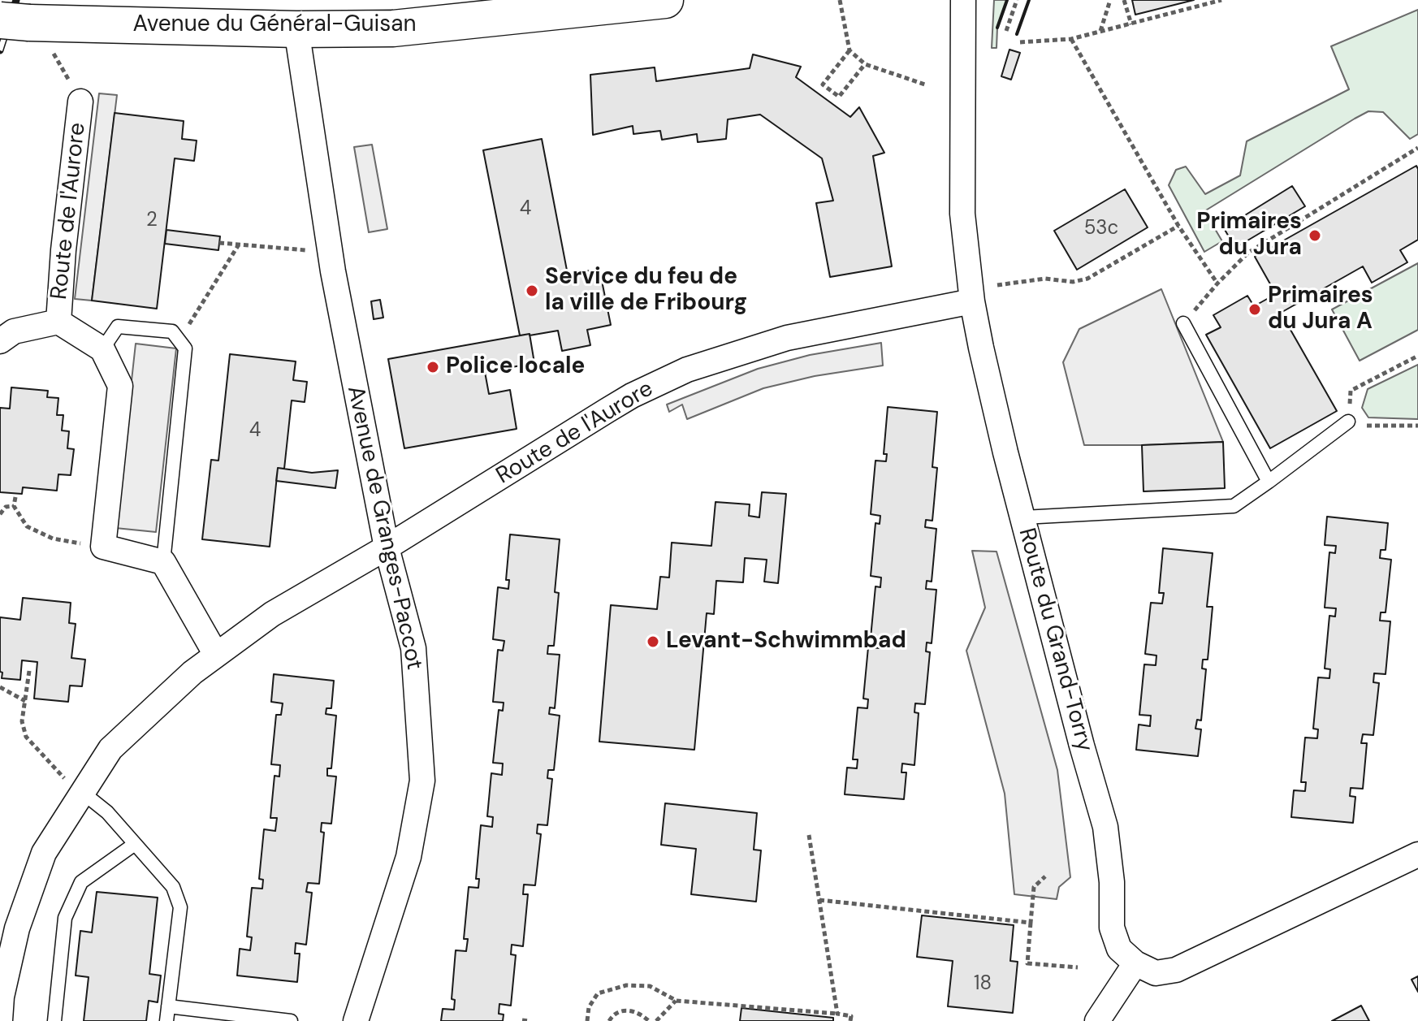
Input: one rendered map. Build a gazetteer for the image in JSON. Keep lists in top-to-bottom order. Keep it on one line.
{"streets":{"main road":["Avenue du Général-Guisan"],"street":["Route de l'Aurore","Avenue de Granges-Paccot","Route du Grand-Torry"]},"crossings":[["Avenue du Général-Guisan","Avenue de Granges-Paccot"],["Route de l'Aurore","Avenue de Granges-Paccot"],["Route de l'Aurore","Route du Grand-Torry"]],"places":["Primaires du Jura","Service du feu de la ville de Fribourg","Primaires du Jura A","Police locale","Levant-Schwimmbad"],"house_numbers":["4","2","53c","4","18"]}
